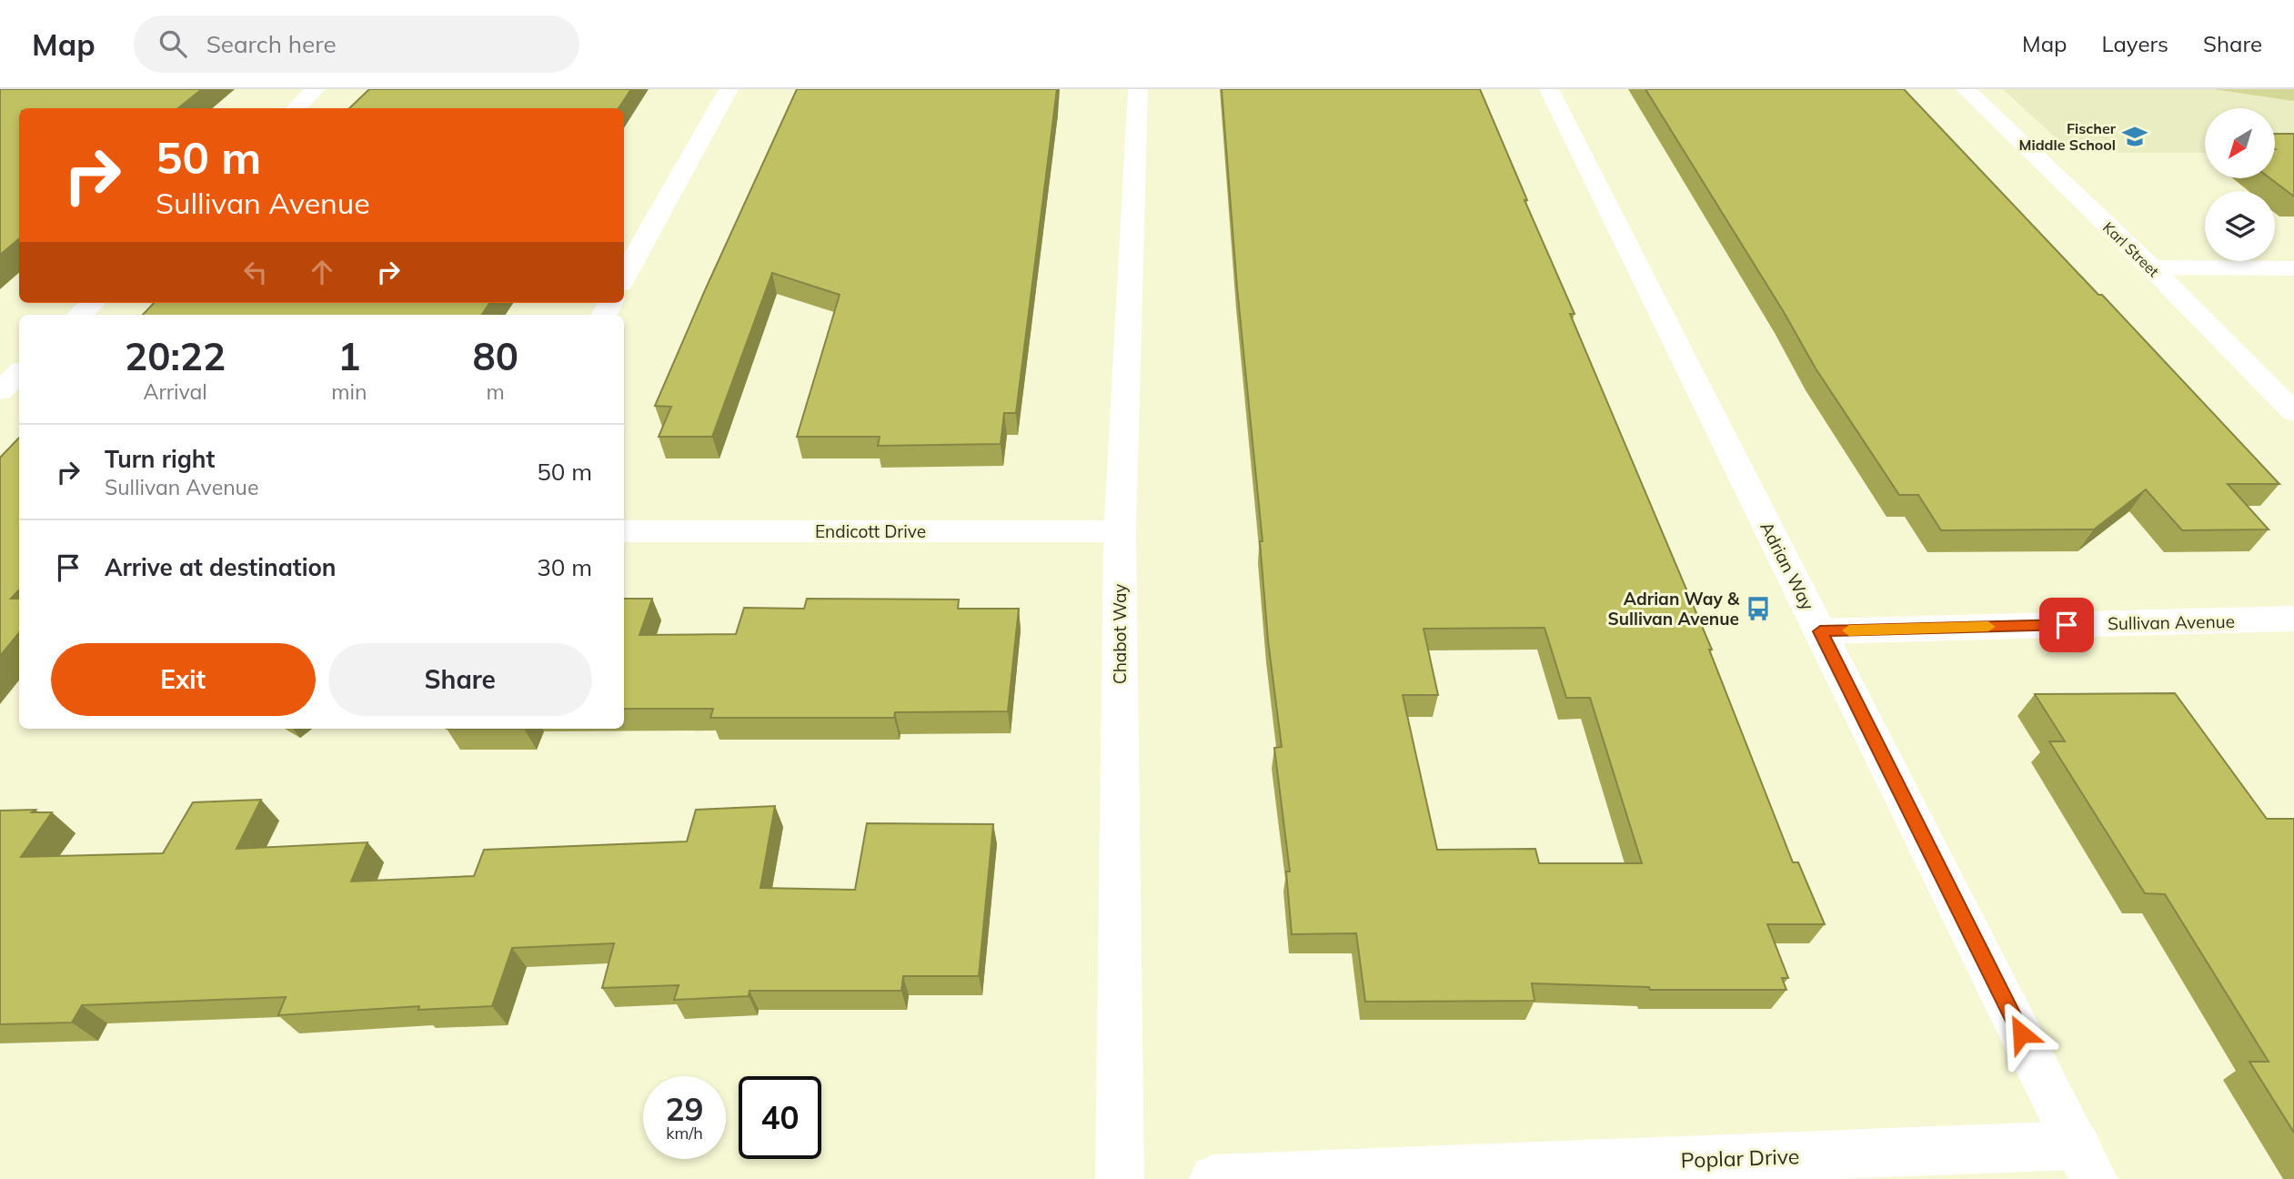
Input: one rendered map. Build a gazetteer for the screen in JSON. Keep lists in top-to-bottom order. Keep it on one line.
{"streets":{"street":["Karl Street","Endicott Drive","Adrian Way","Sullivan Avenue","Chabot Way","Poplar Drive"]},"crossings":[["Endicott Drive","Chabot Way"],["Adrian Way","Sullivan Avenue"],["Adrian Way","Poplar Drive"]],"places":{"school or university":["Fischer Middle School"],"bus stop":["Adrian Way & Sullivan Avenue"]},"north":"bottom left","page":{"header":"Map","search":"Search here","nav":["Map","Layers","Share"],"turn":["50 m","Sullivan Avenue"],"eta":["20:22","Arrival","1","min","80","m"],"list":[{"name":"Turn right","note":"Sullivan Avenue","value":"50 m"},{"name":"Arrive at destination","value":"30 m"}],"buttons":["Exit","Share"],"speed":"29 km/h","limit":"40"}}
